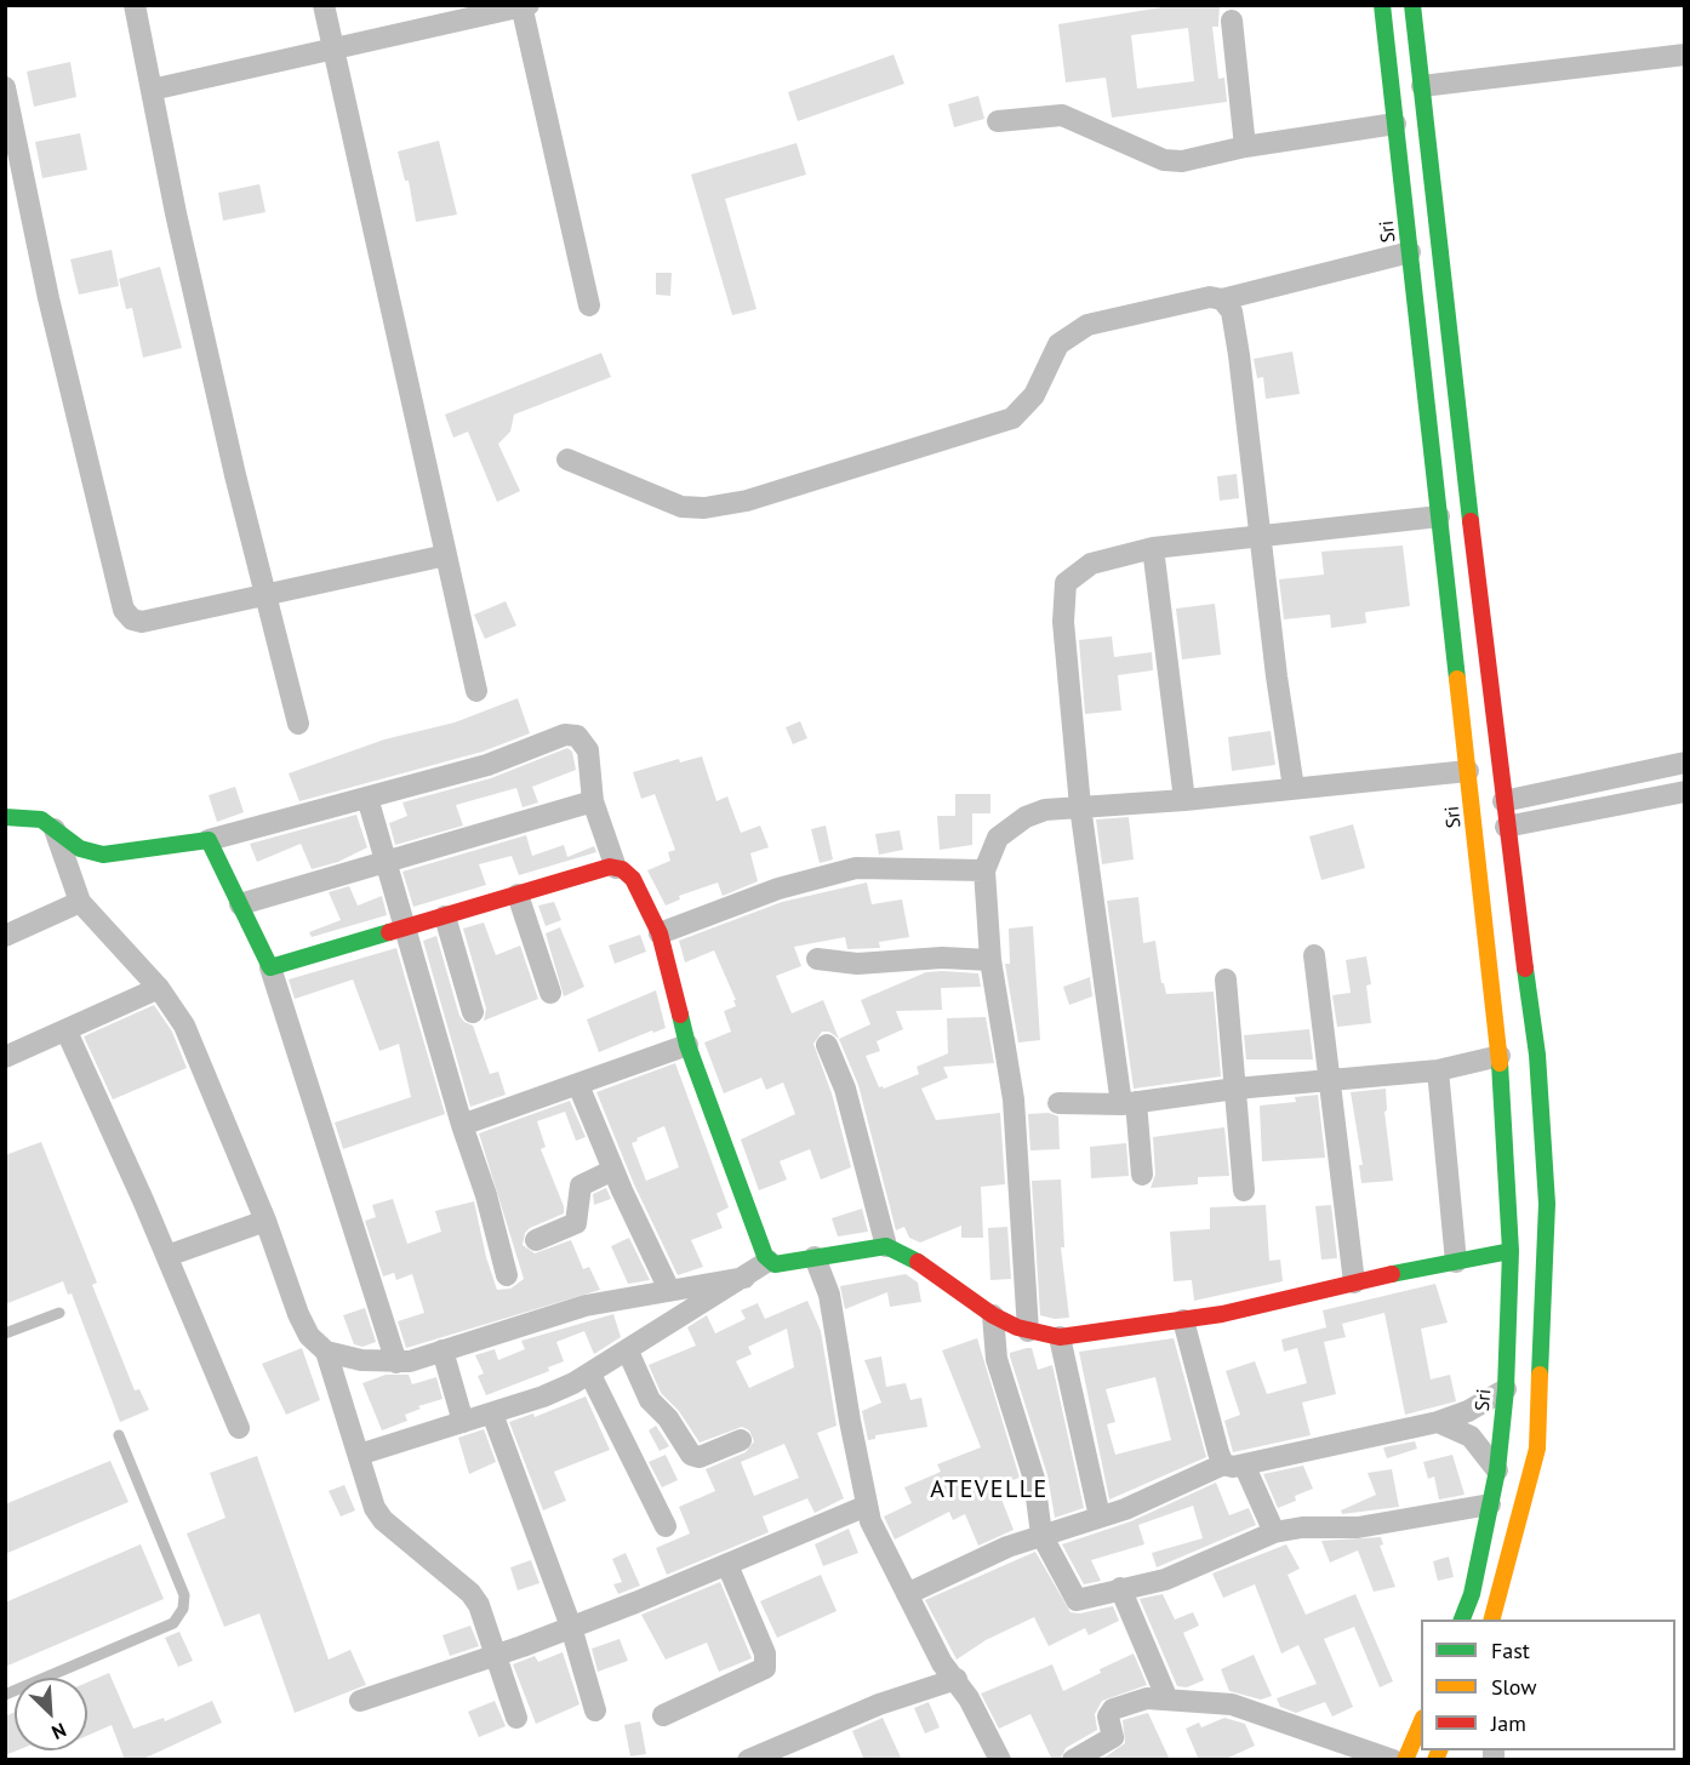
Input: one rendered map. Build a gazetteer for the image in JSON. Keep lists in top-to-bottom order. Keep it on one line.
{"streets":{"main road":["Sri"]},"districts":["ATEVELLE"],"legend":["Fast","Slow","Jam"],"north":"bottom right"}
